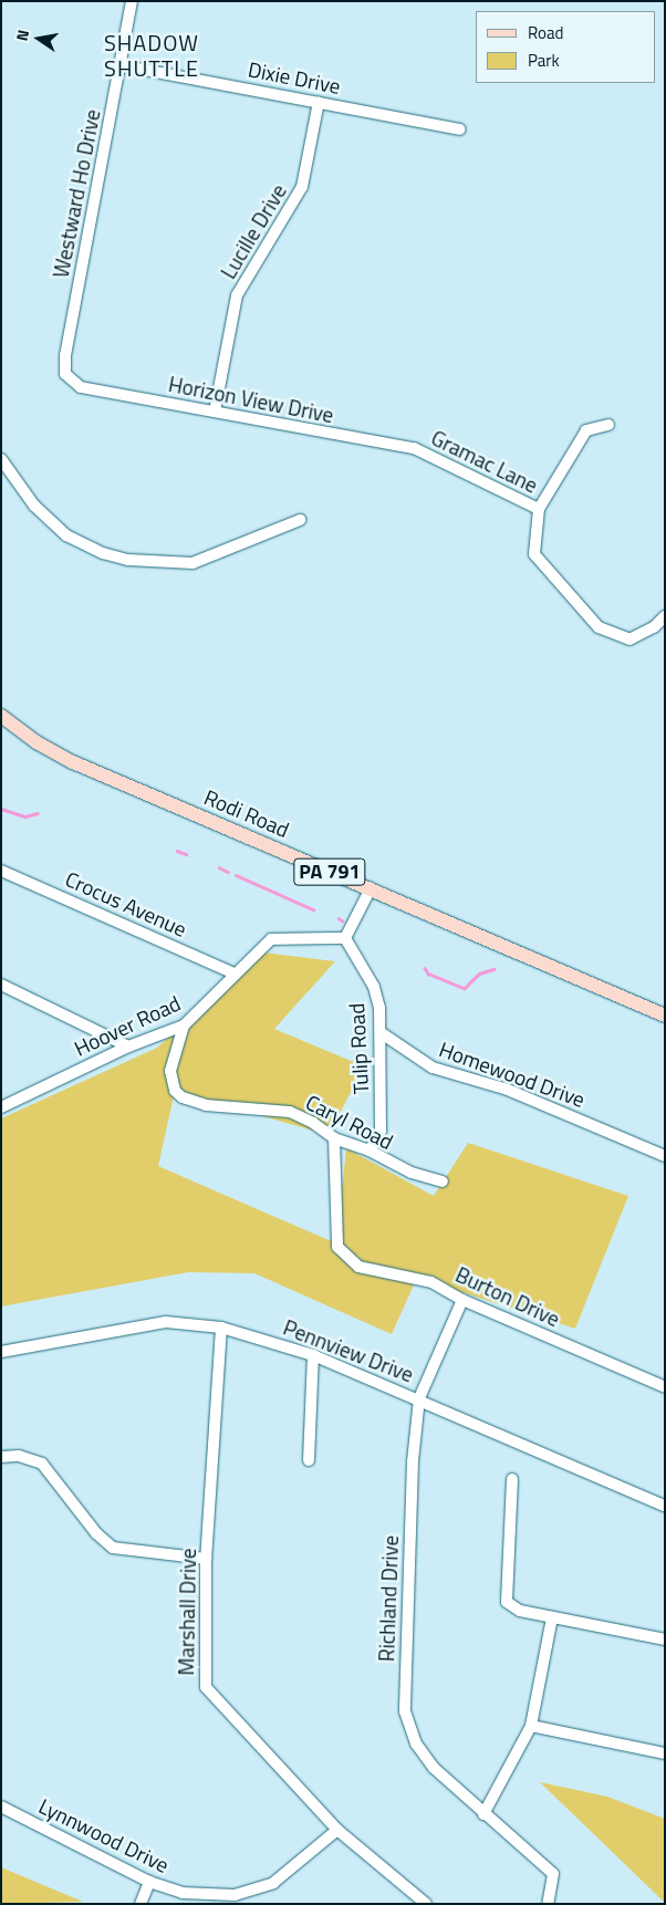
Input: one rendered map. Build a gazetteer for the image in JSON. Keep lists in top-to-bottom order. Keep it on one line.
{"streets":{"main road":["Rodi Road","PA 791"],"street":["Dixie Drive","Westward Ho Drive","Lucille Drive","Horizon View Drive","Gramac Lane","Crocus Avenue","Hoover Road","Tulip Road","Homewood Drive","Caryl Road","Burton Drive","Pennview Drive","Richland Drive","Marshall Drive","Lynnwood Drive"]},"crossings":[["Dixie Drive","Westward Ho Drive"],["Dixie Drive","Lucille Drive"],["Westward Ho Drive","Horizon View Drive"],["Lucille Drive","Horizon View Drive"],["Horizon View Drive","Gramac Lane"],["Crocus Avenue","Hoover Road"],["Hoover Road","Tulip Road"],["Hoover Road","Caryl Road"],["Tulip Road","Homewood Drive"],["Tulip Road","Caryl Road"],["Caryl Road","Burton Drive"],["Burton Drive","Richland Drive"],["Pennview Drive","Richland Drive"],["Pennview Drive","Marshall Drive"],["Marshall Drive","Lynnwood Drive"]],"districts":["SHADOW SHUTTLE"],"legend":["Road","Park"],"north":"left"}
